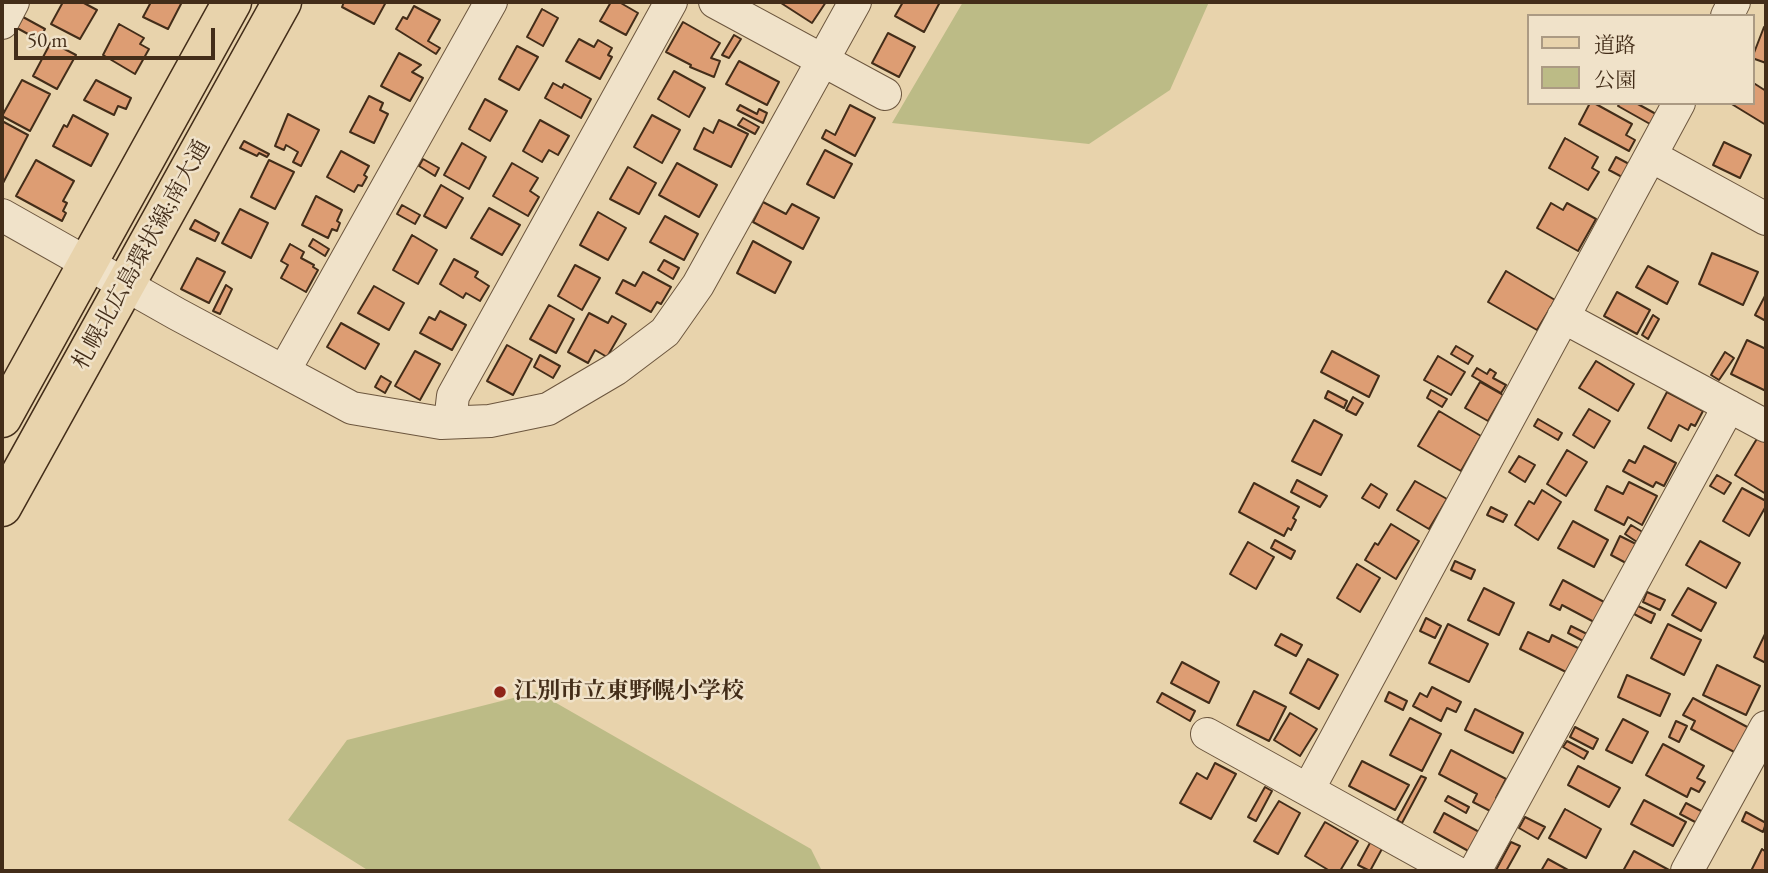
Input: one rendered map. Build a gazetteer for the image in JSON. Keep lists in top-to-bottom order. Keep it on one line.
{"streets":{"main road":["札幌北広島環状線;南大通"]},"places":["江別市立東野幌小学校"],"legend":["道路","公園"],"scale_bar":"50 m"}
